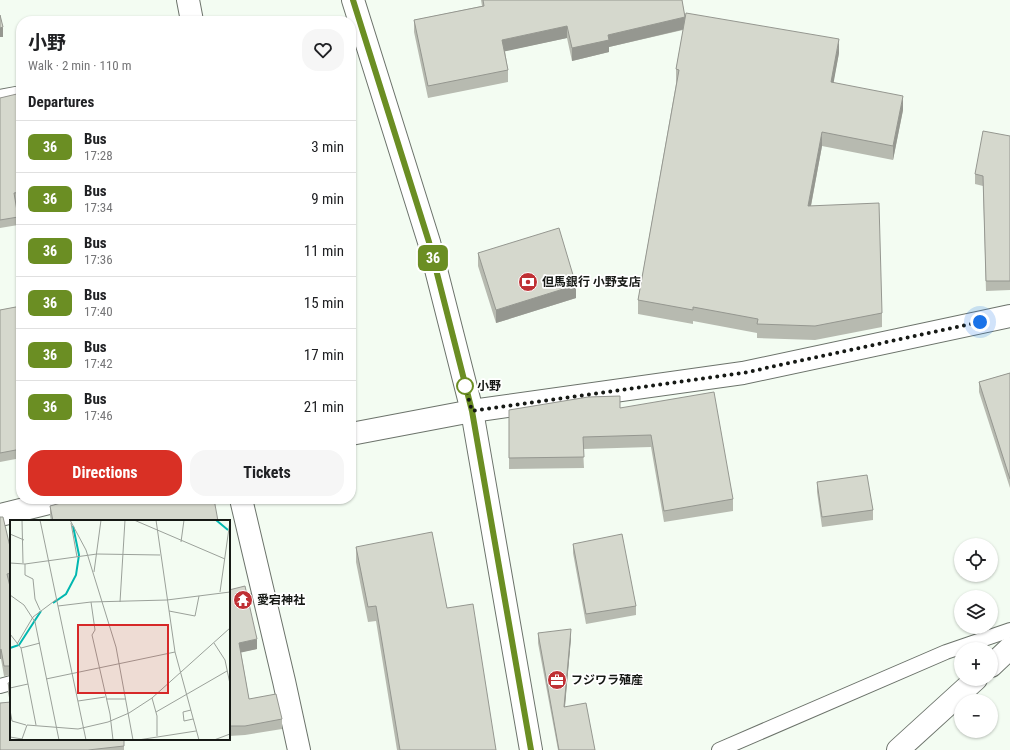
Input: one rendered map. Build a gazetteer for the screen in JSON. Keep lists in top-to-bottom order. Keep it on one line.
{"places":{"bank":["但馬銀行 小野支店"],"other":["小野"],"temple":["愛宕神社"],"office":["フジワラ殖産"]},"lines":["bus line 36"],"page":{"on_map":"36","heading":[["小野","Walk · 2 min · 110 m"],"Departures"],"list":[{"mark":"36","name":"Bus","note":"17:28","value":"3 min"},{"mark":"36","name":"Bus","note":"17:34","value":"9 min"},{"mark":"36","name":"Bus","note":"17:36","value":"11 min"},{"mark":"36","name":"Bus","note":"17:40","value":"15 min"},{"mark":"36","name":"Bus","note":"17:42","value":"17 min"},{"mark":"36","name":"Bus","note":"17:46","value":"21 min"}],"buttons":["Directions","Tickets"],"map_buttons":["+","−"]}}
